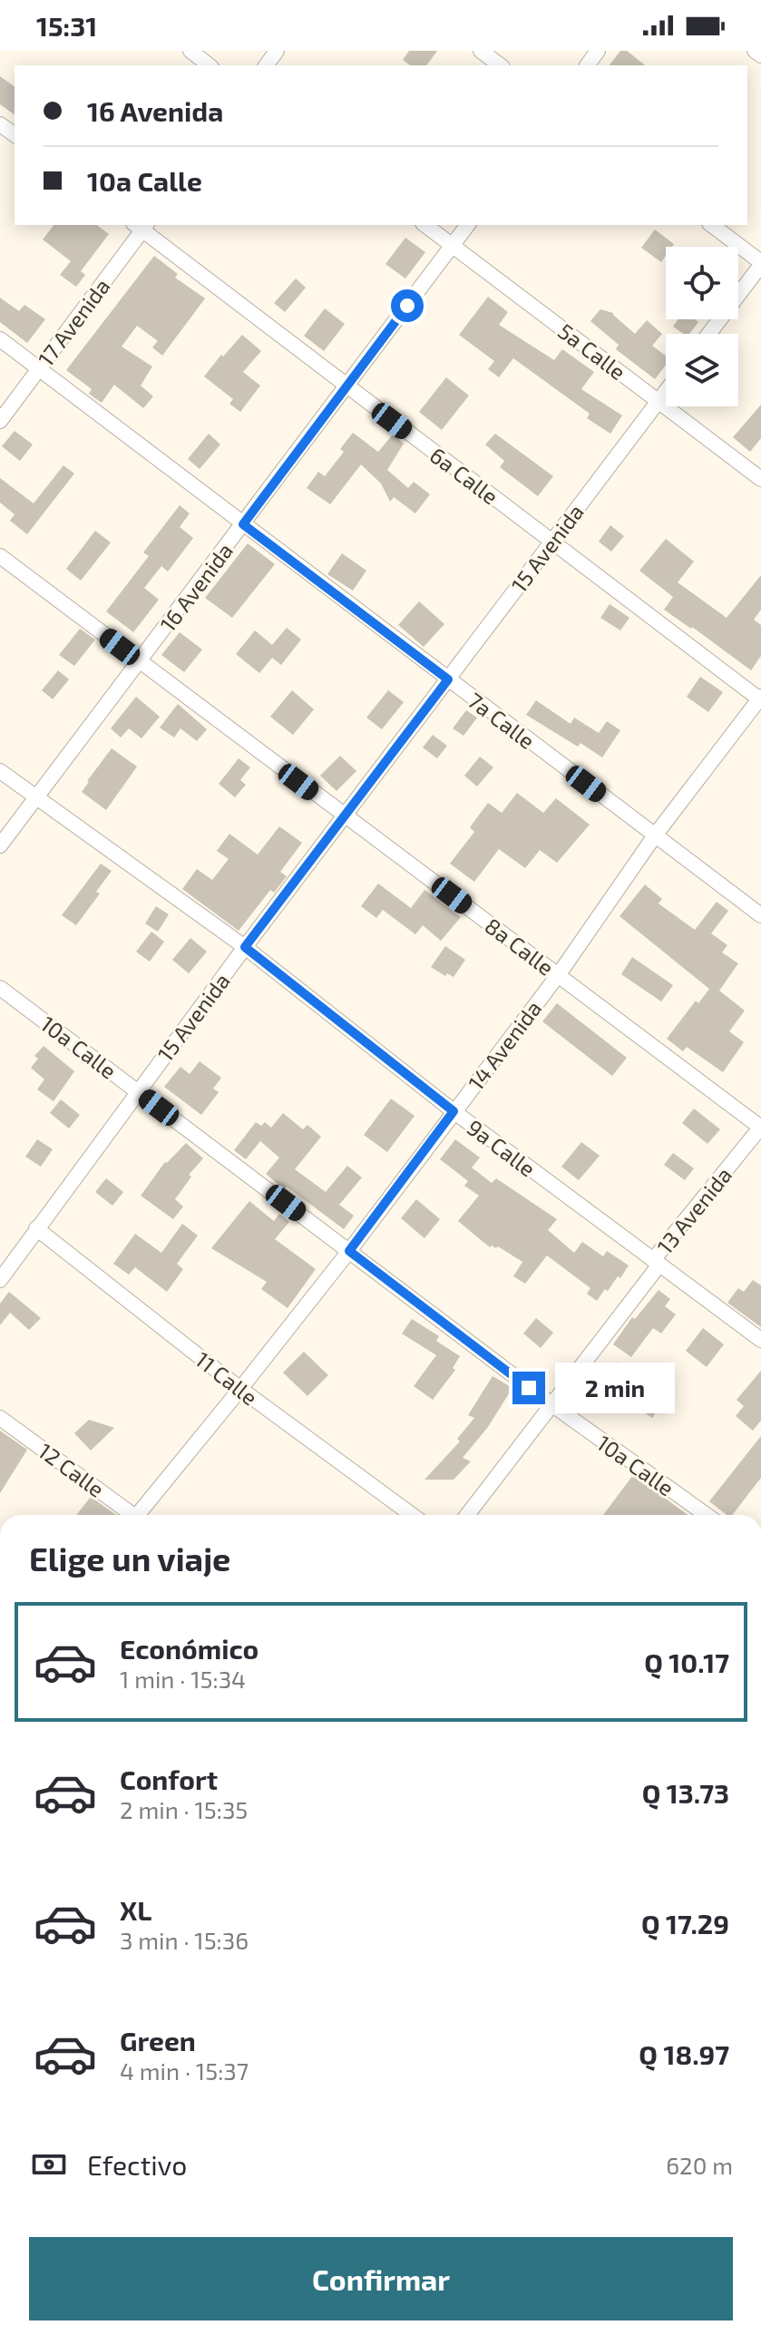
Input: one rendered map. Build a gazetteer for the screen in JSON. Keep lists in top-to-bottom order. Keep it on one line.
{"streets":{"street":["17 Avenida","5a Calle","6a Calle","15 Avenida","16 Avenida","7a Calle","8a Calle","14 Avenida","10a Calle","9a Calle","13 Avenida","11 Calle","12 Calle"]},"crossings":[["17 Avenida","6a Calle"],["17 Avenida","7a Calle"],["5a Calle","15 Avenida"],["5a Calle","16 Avenida"],["6a Calle","15 Avenida"],["6a Calle","16 Avenida"],["6a Calle","14 Avenida"],["15 Avenida","7a Calle"],["15 Avenida","8a Calle"],["15 Avenida","10a Calle"],["15 Avenida","9a Calle"],["15 Avenida","11 Calle"],["16 Avenida","7a Calle"],["16 Avenida","8a Calle"],["16 Avenida","9a Calle"],["7a Calle","14 Avenida"],["8a Calle","14 Avenida"],["8a Calle","13 Avenida"],["14 Avenida","10a Calle"],["14 Avenida","9a Calle"],["14 Avenida","11 Calle"],["10a Calle","13 Avenida"],["9a Calle","13 Avenida"]],"page":{"status":"15:31","banner":["16 Avenida","10a Calle"],"bubble":"2 min","heading":"Elige un viaje","list":[{"name":"Económico","note":"1 min · 15:34","value":"Q 10.17"},{"name":"Confort","note":"2 min · 15:35","value":"Q 13.73"},{"name":"XL","note":"3 min · 15:36","value":"Q 17.29"},{"name":"Green","note":"4 min · 15:37","value":"Q 18.97"}],"pay":["Efectivo","620 m"],"buttons":"Confirmar"}}
